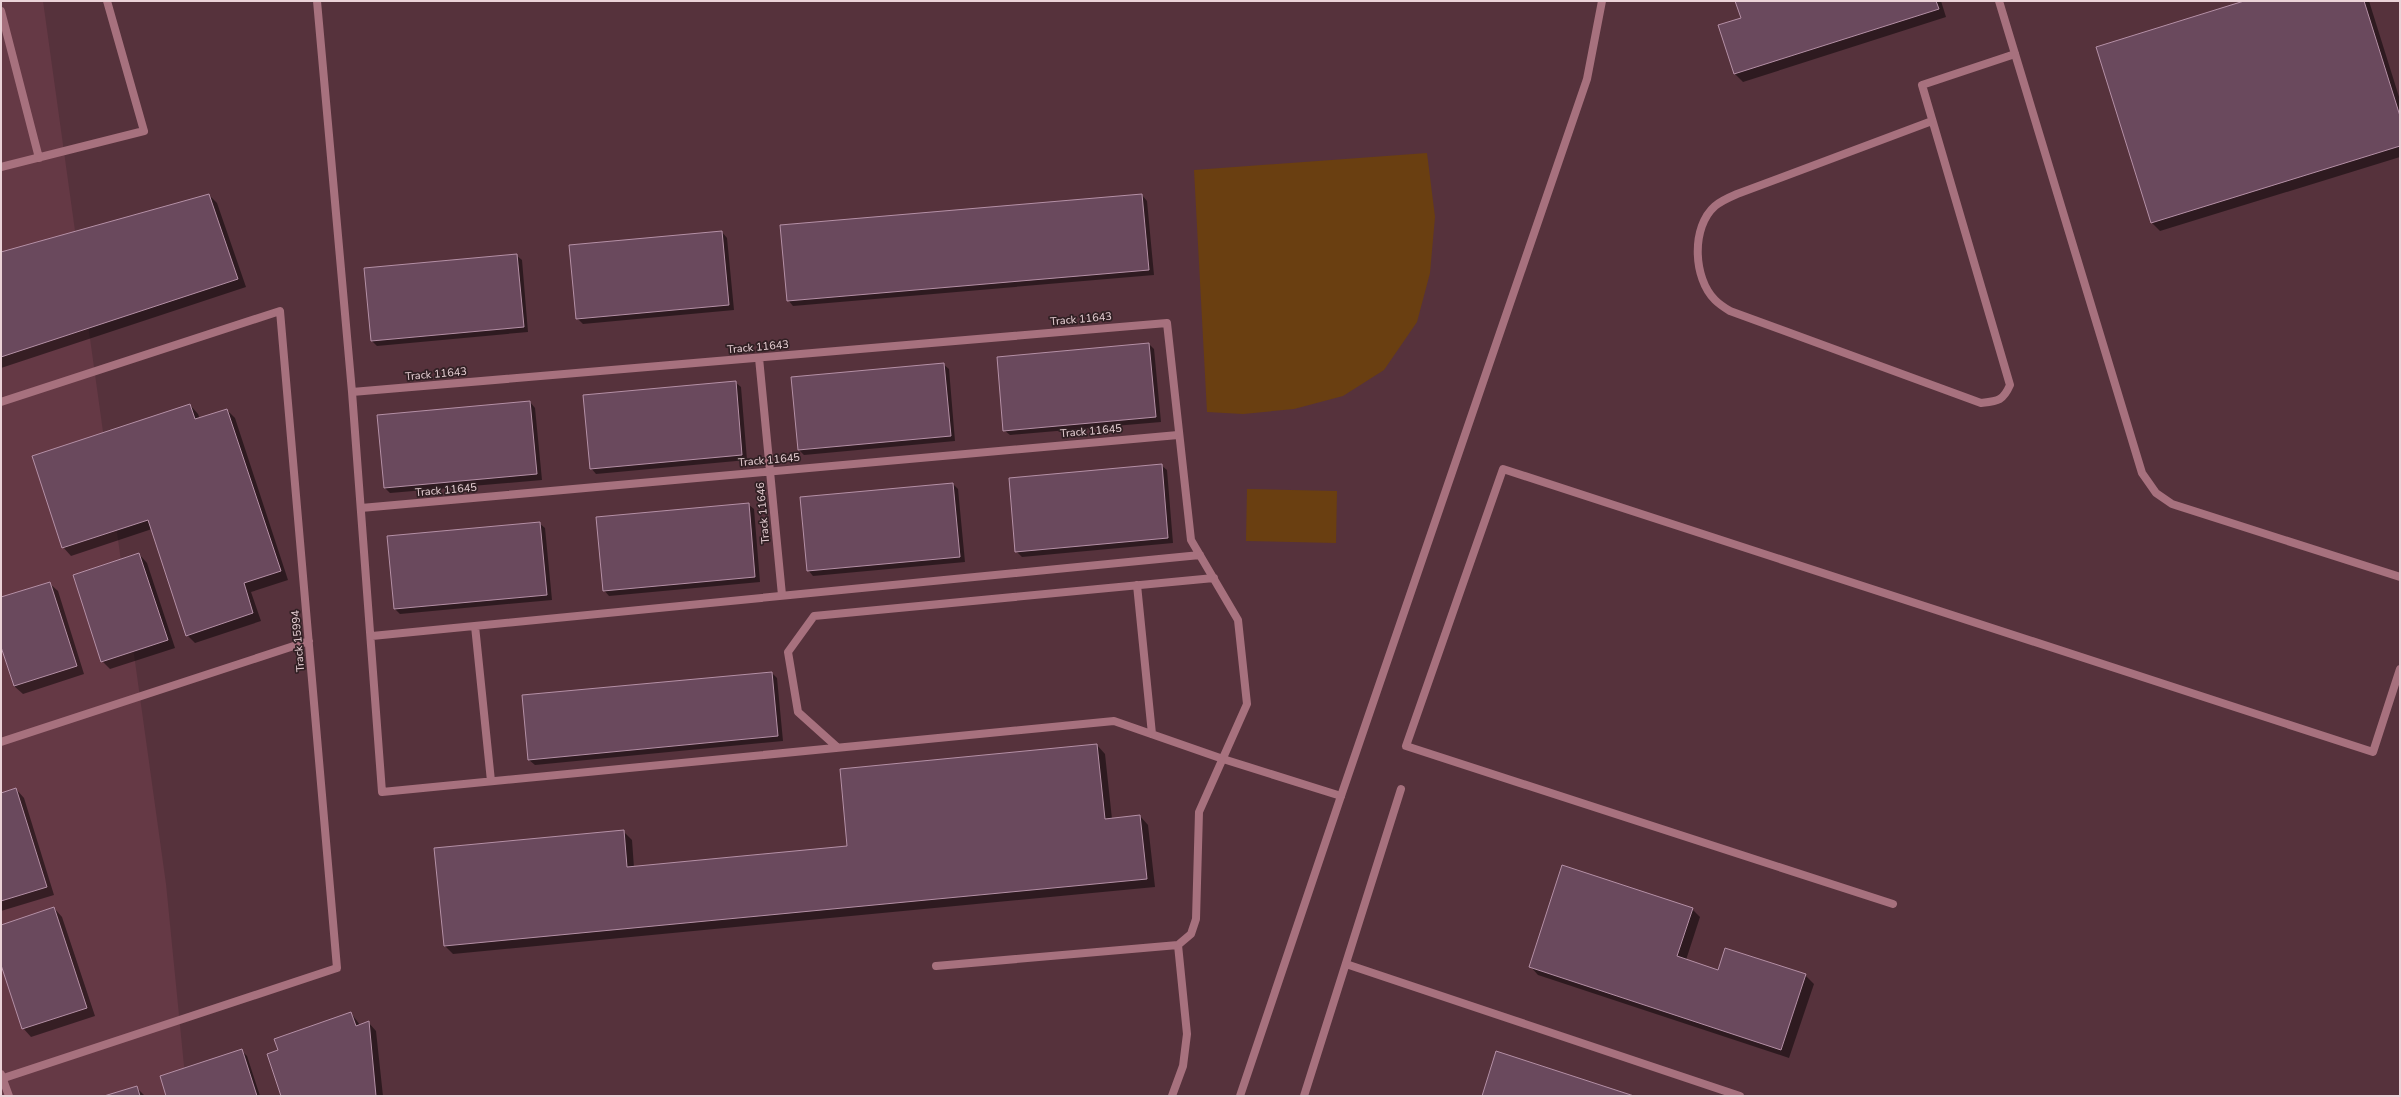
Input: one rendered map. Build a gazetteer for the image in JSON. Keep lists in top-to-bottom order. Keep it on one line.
{"streets":{"street":["Track 11643","Track 11645","Track 11646","Track 15994"]},"crossings":[["Track 11643","Track 11645"],["Track 11643","Track 11646"],["Track 11645","Track 11646"]]}
